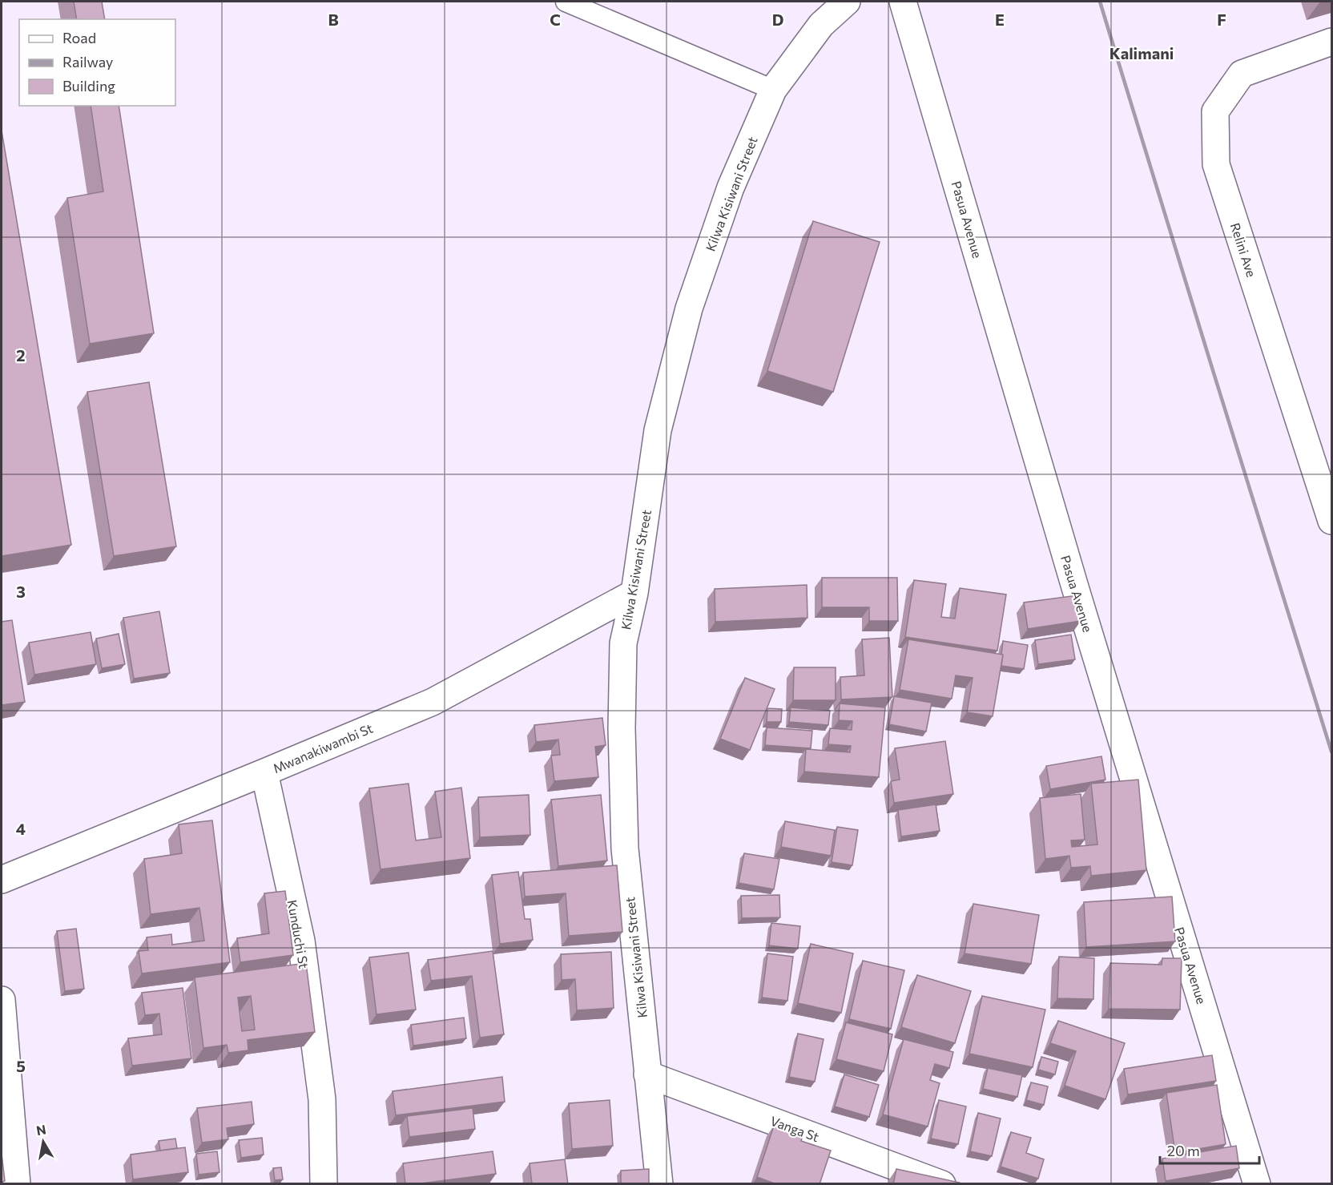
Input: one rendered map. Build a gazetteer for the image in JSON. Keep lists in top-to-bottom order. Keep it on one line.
{"streets":{"street":["Kilwa Kisiwani Street","Pasua Avenue","Relini Ave","Mwanakiwambi St","Kunduchi St","Vanga St"]},"crossings":[["Kilwa Kisiwani Street","Mwanakiwambi St"],["Kilwa Kisiwani Street","Vanga St"],["Mwanakiwambi St","Kunduchi St"]],"districts":["Kalimani"],"legend":["Road","Railway","Building"],"scale_bar":"20 m","north":"top","grid":{"columns":["B","C","D","E","F"],"rows":["2","3","4","5"]}}
